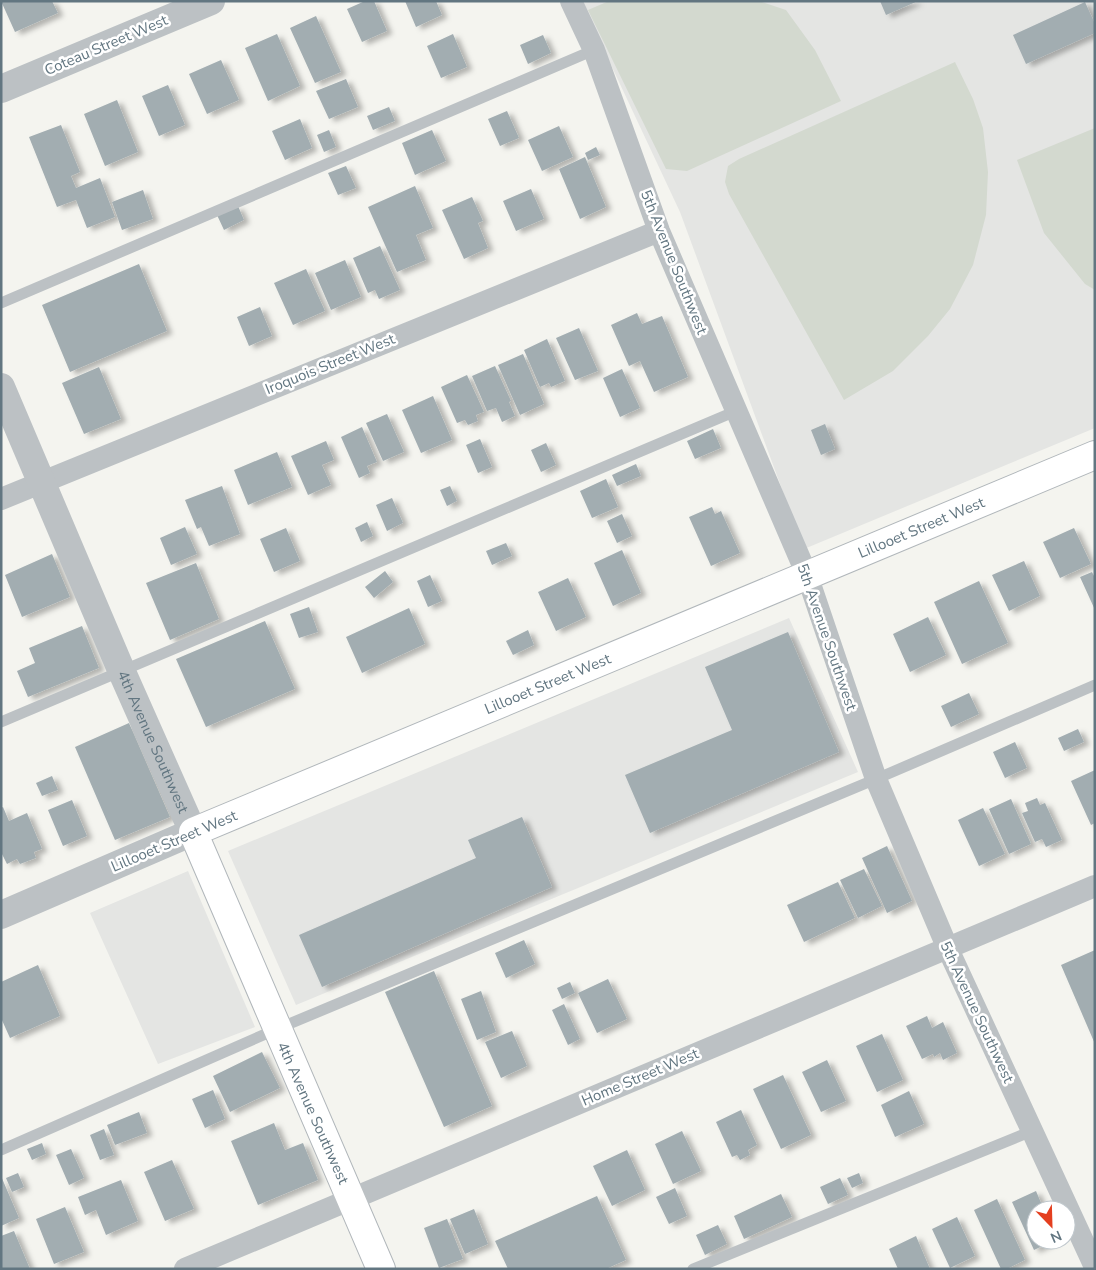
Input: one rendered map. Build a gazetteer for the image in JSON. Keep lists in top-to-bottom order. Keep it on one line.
{"streets":{"main road":["Lillooet Street West","4th Avenue Southwest"],"street":["Coteau Street West","5th Avenue Southwest","Iroquois Street West","Home Street West"]},"crossings":[["5th Avenue Southwest","Iroquois Street West"],["5th Avenue Southwest","Lillooet Street West"],["5th Avenue Southwest","Home Street West"],["Iroquois Street West","4th Avenue Southwest"],["Lillooet Street West","4th Avenue Southwest"],["4th Avenue Southwest","Home Street West"]],"north":"bottom right"}
